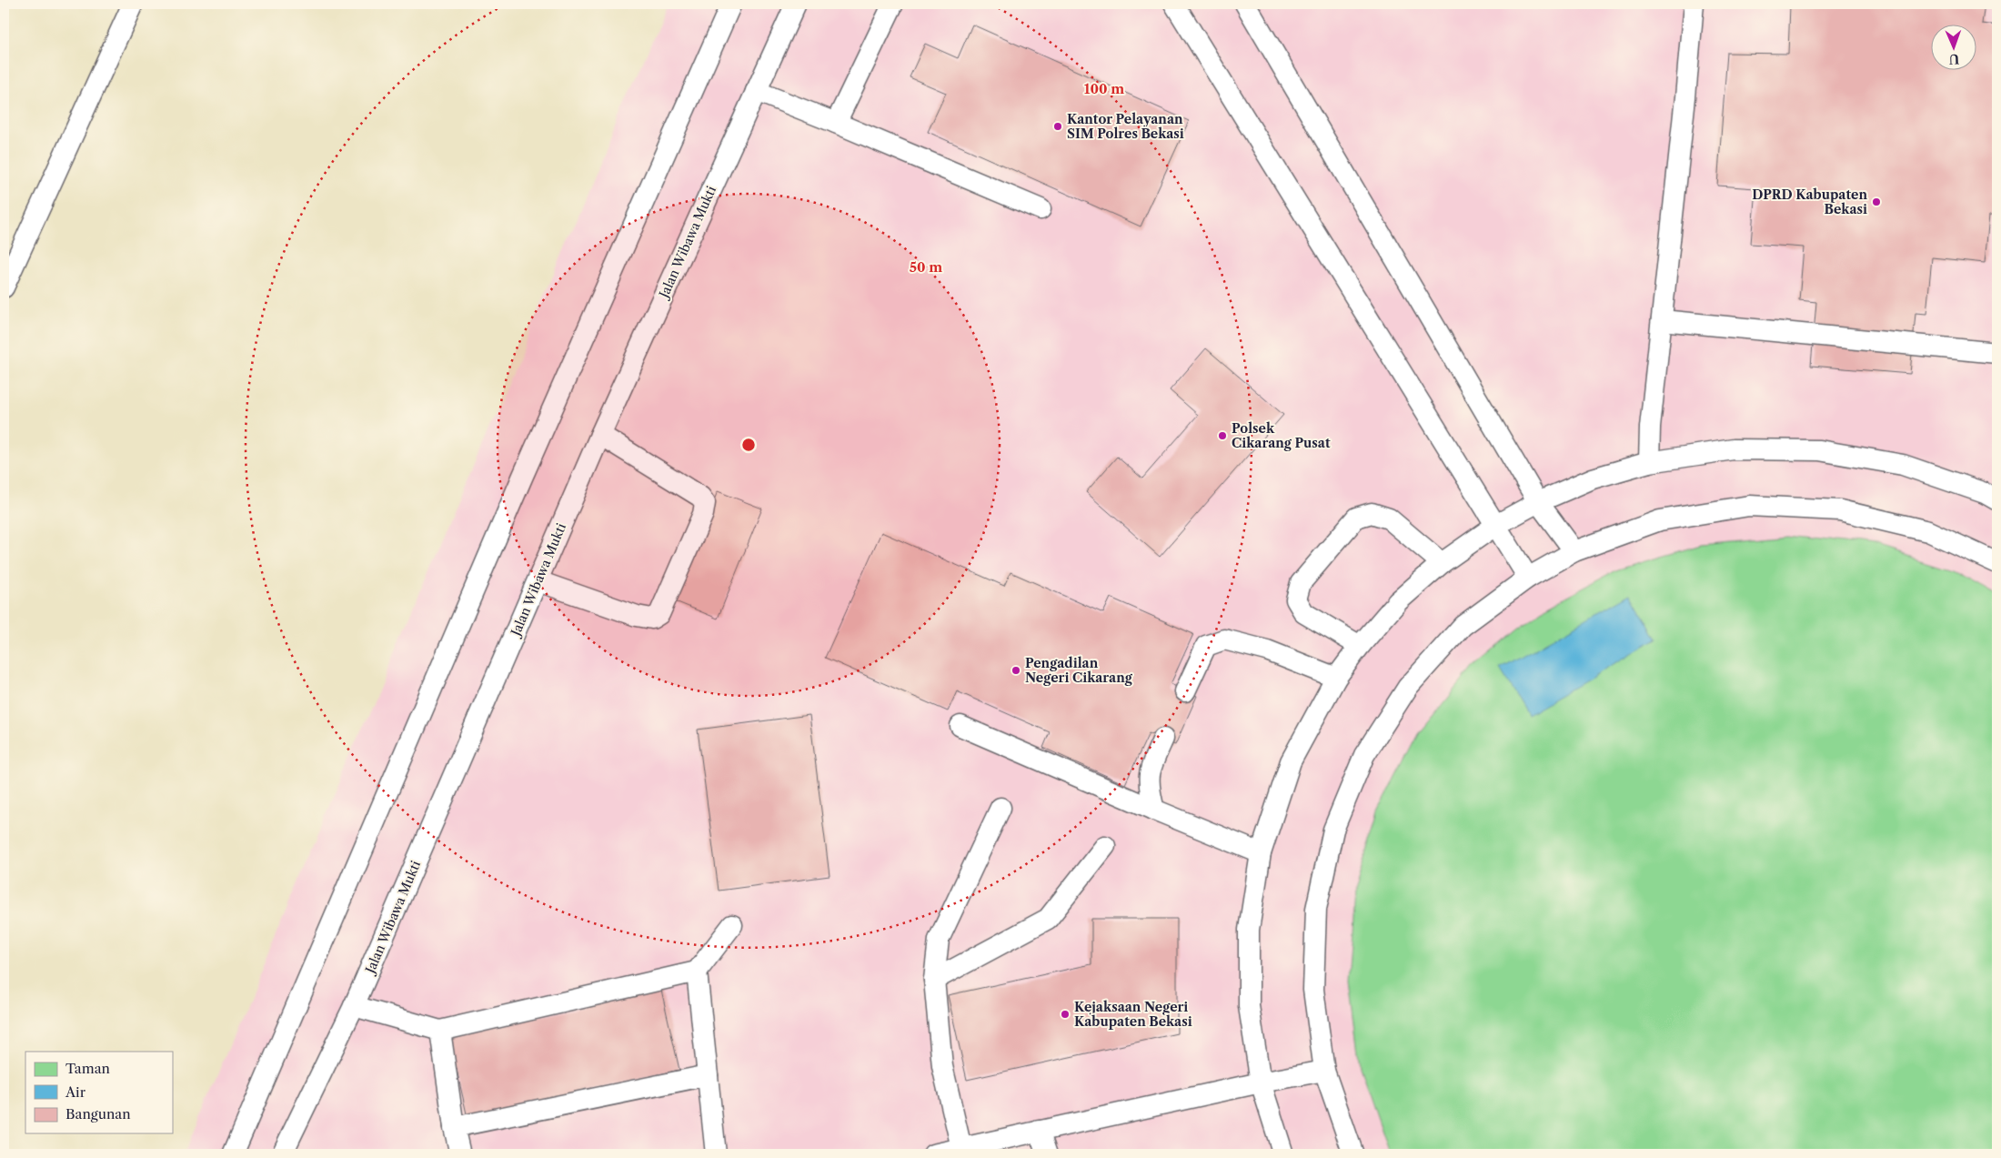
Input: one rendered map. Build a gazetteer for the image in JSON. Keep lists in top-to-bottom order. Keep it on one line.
{"streets":{"lane":["Jalan Wibawa Mukti"]},"places":["Kantor Pelayanan SIM Polres Bekasi","DPRD Kabupaten Bekasi","Polsek Cikarang Pusat","Pengadilan Negeri Cikarang","Kejaksaan Negeri Kabupaten Bekasi"],"legend":["Taman","Air","Bangunan"],"north":"bottom","rings":["100 m","50 m"]}
